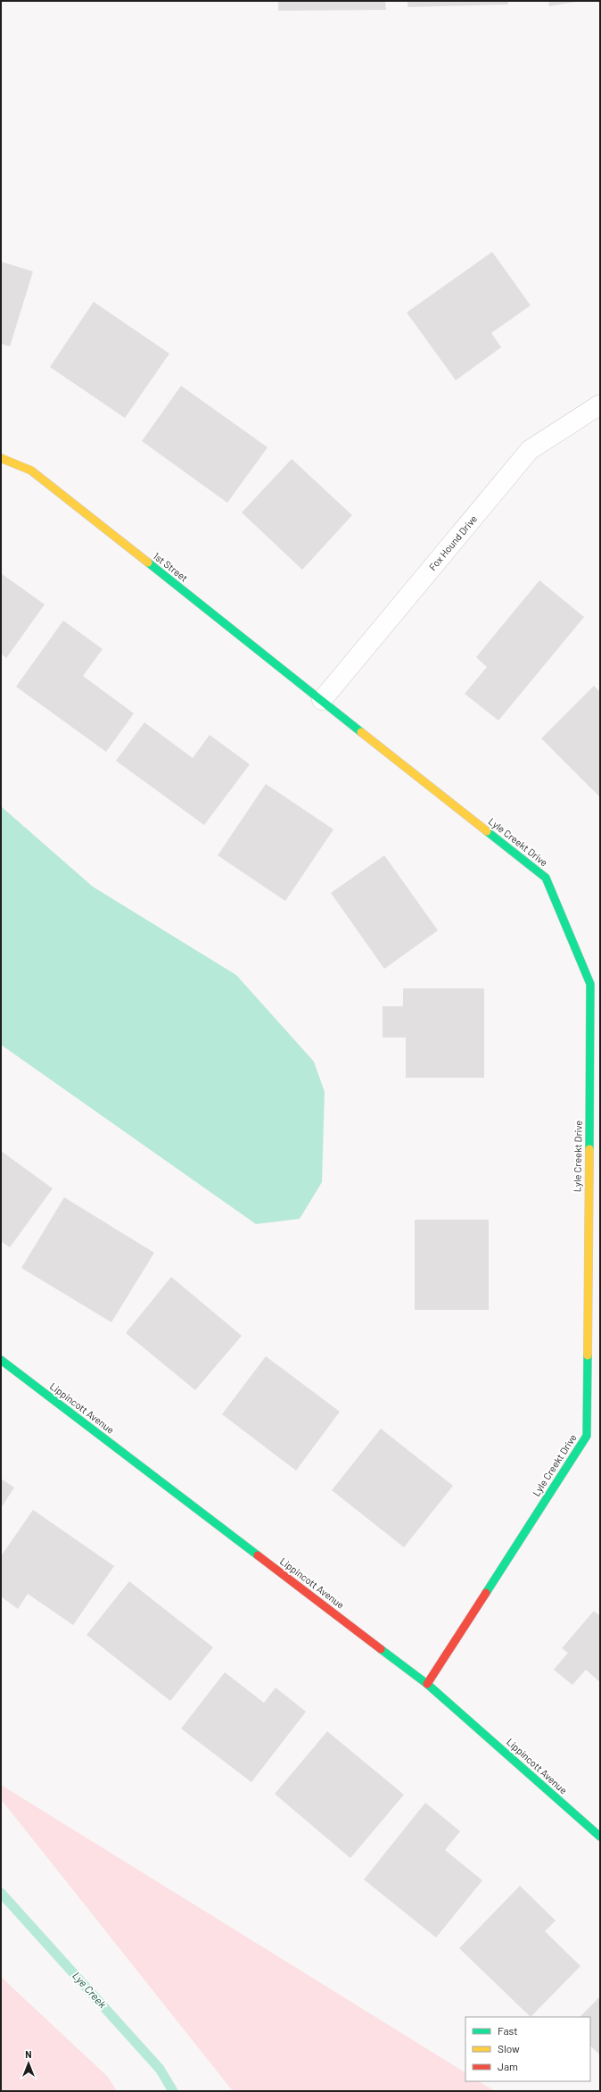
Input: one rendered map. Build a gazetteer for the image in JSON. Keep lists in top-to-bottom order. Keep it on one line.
{"streets":{"street":["Fox Hound Drive","1st Street","Lyle Creekt Drive","Lippincott Avenue"]},"crossings":[["Fox Hound Drive","1st Street"],["Fox Hound Drive","Lyle Creekt Drive"],["1st Street","Lyle Creekt Drive"],["Lyle Creekt Drive","Lippincott Avenue"]],"water":["Lye Creek"],"legend":["Fast","Slow","Jam"],"north":"top"}
